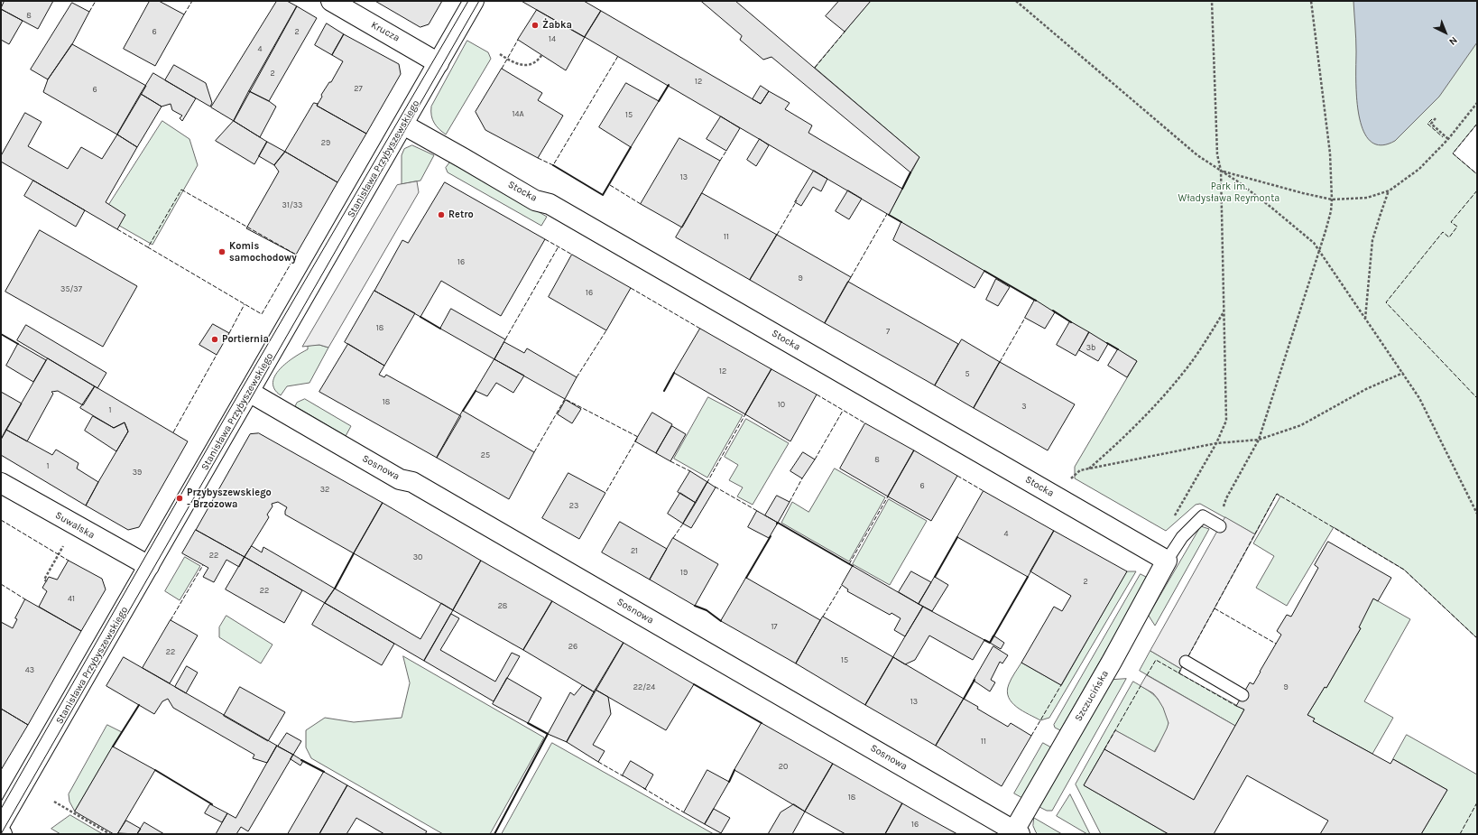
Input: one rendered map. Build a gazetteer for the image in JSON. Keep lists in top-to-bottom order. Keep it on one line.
{"streets":{"street":["Krucza","Stanisława Przybyszewskiego","Stocka","Sosnowa","Suwalska","Szczucińska"]},"crossings":[["Krucza","Stanisława Przybyszewskiego"],["Stanisława Przybyszewskiego","Stocka"],["Stanisława Przybyszewskiego","Sosnowa"],["Stanisława Przybyszewskiego","Suwalska"],["Stocka","Szczucińska"],["Sosnowa","Szczucińska"]],"parks":["Park im. Władysława Reymonta"],"places":["Żabka","Retro","Komis samochodowy","Portiernia","Przybyszewskiego - Brzozowa"],"house_numbers":["8","6","2","14","4","2","12","27","6","14A","15","29","13","31/33","11","16","9","35/37","16","18","7","3b","12","5","18","10","3","1","25","8","1","39","6","32","23","4","21","22","30","19","2","22","41","28","17","26","22","15","43","22/24","9","13","11","20","18","16"],"north":"bottom right"}
